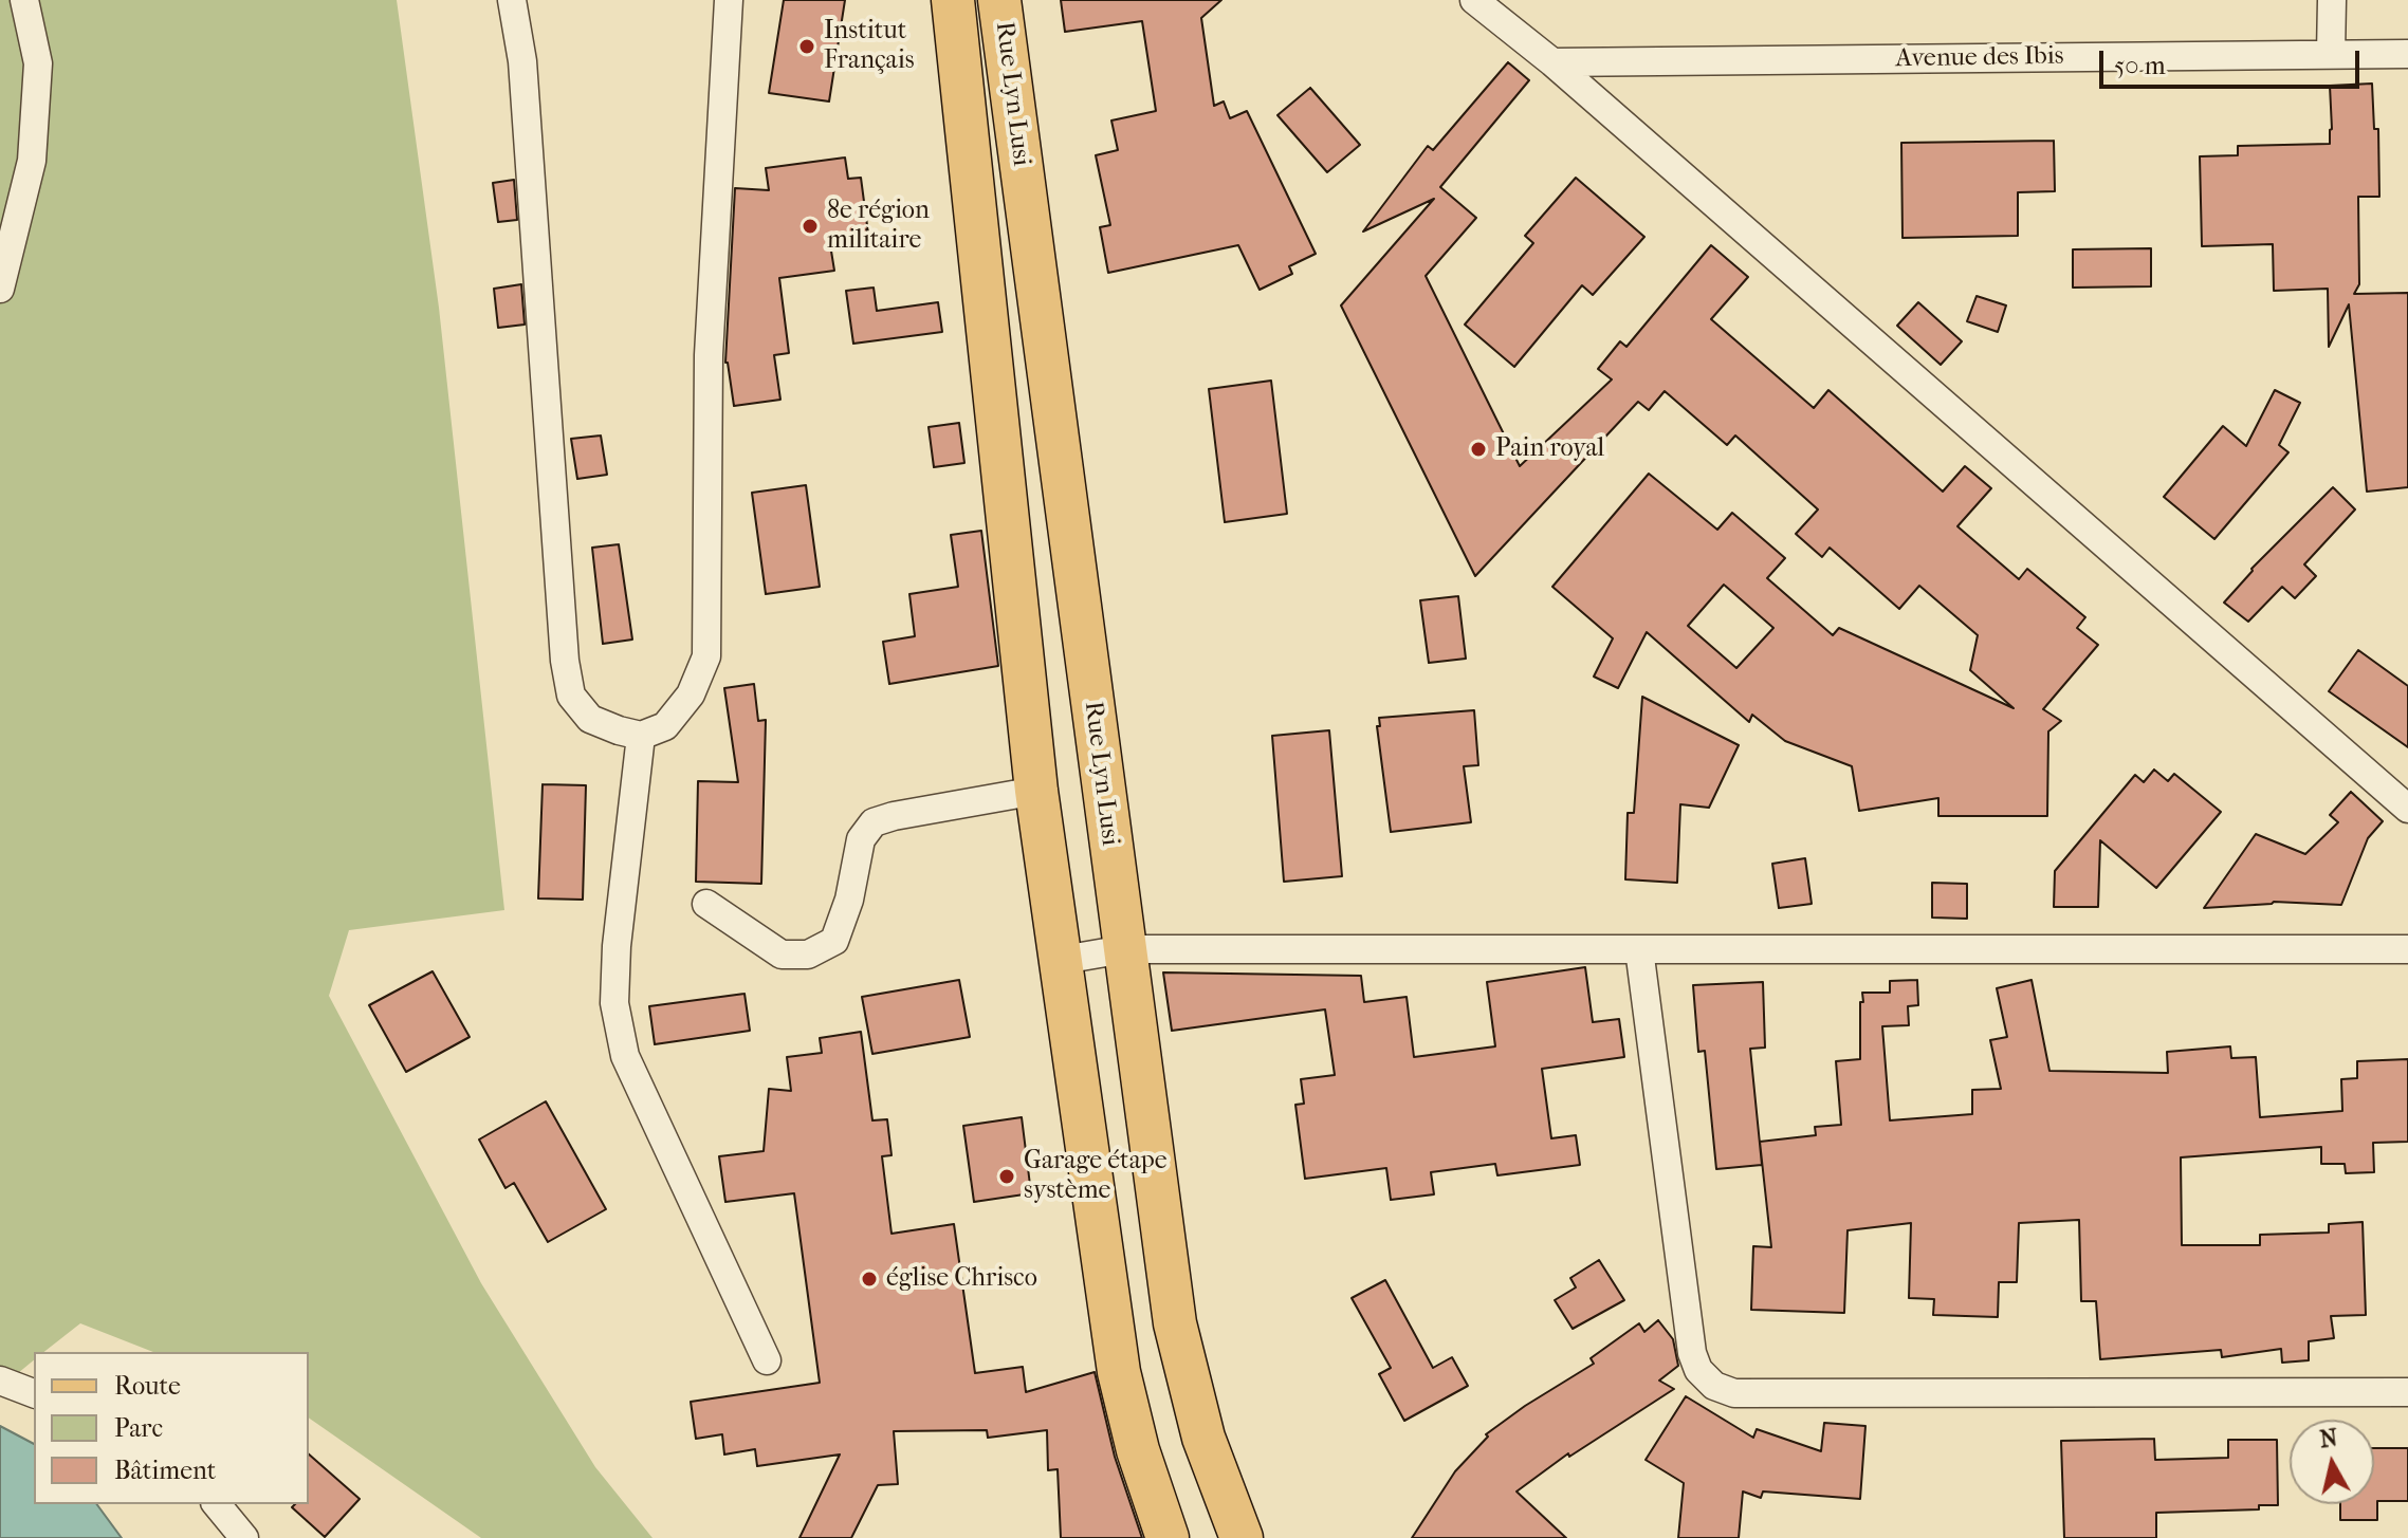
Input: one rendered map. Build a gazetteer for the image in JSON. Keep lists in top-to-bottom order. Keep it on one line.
{"streets":{"main road":["Rue Lyn Lusi"],"street":["Avenue des Ibis"]},"places":["Institut Français","8e région militaire","Pain royal","Garage étape système","église Chrisco"],"legend":["Route","Parc","Bâtiment"],"scale_bar":"50 m","north":"top"}
